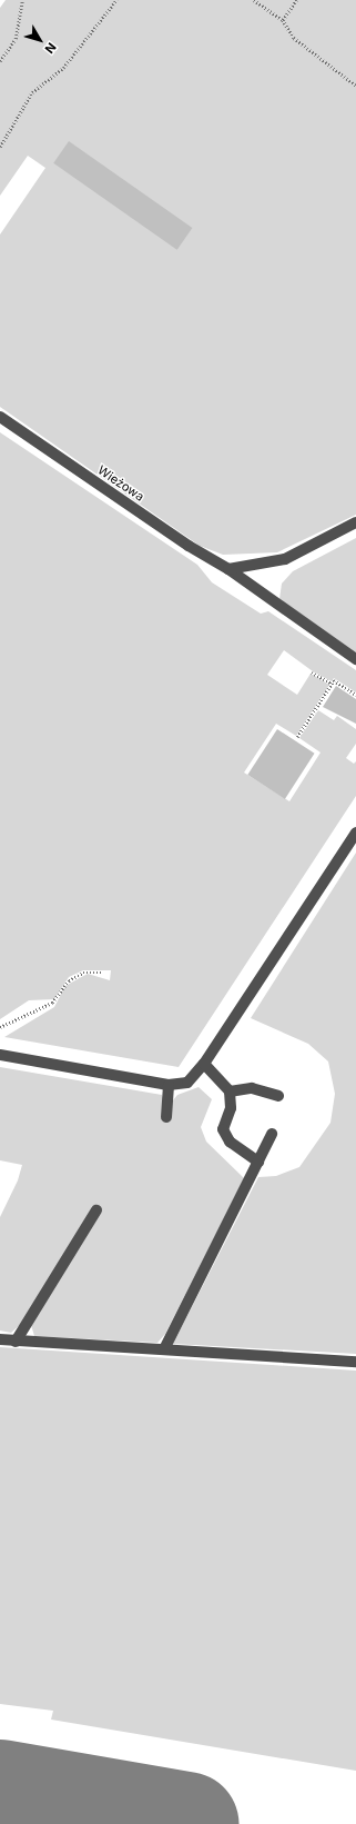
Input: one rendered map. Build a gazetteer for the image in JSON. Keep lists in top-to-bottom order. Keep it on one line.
{"streets":{"lane":["Wieżowa"]},"north":"bottom right"}
